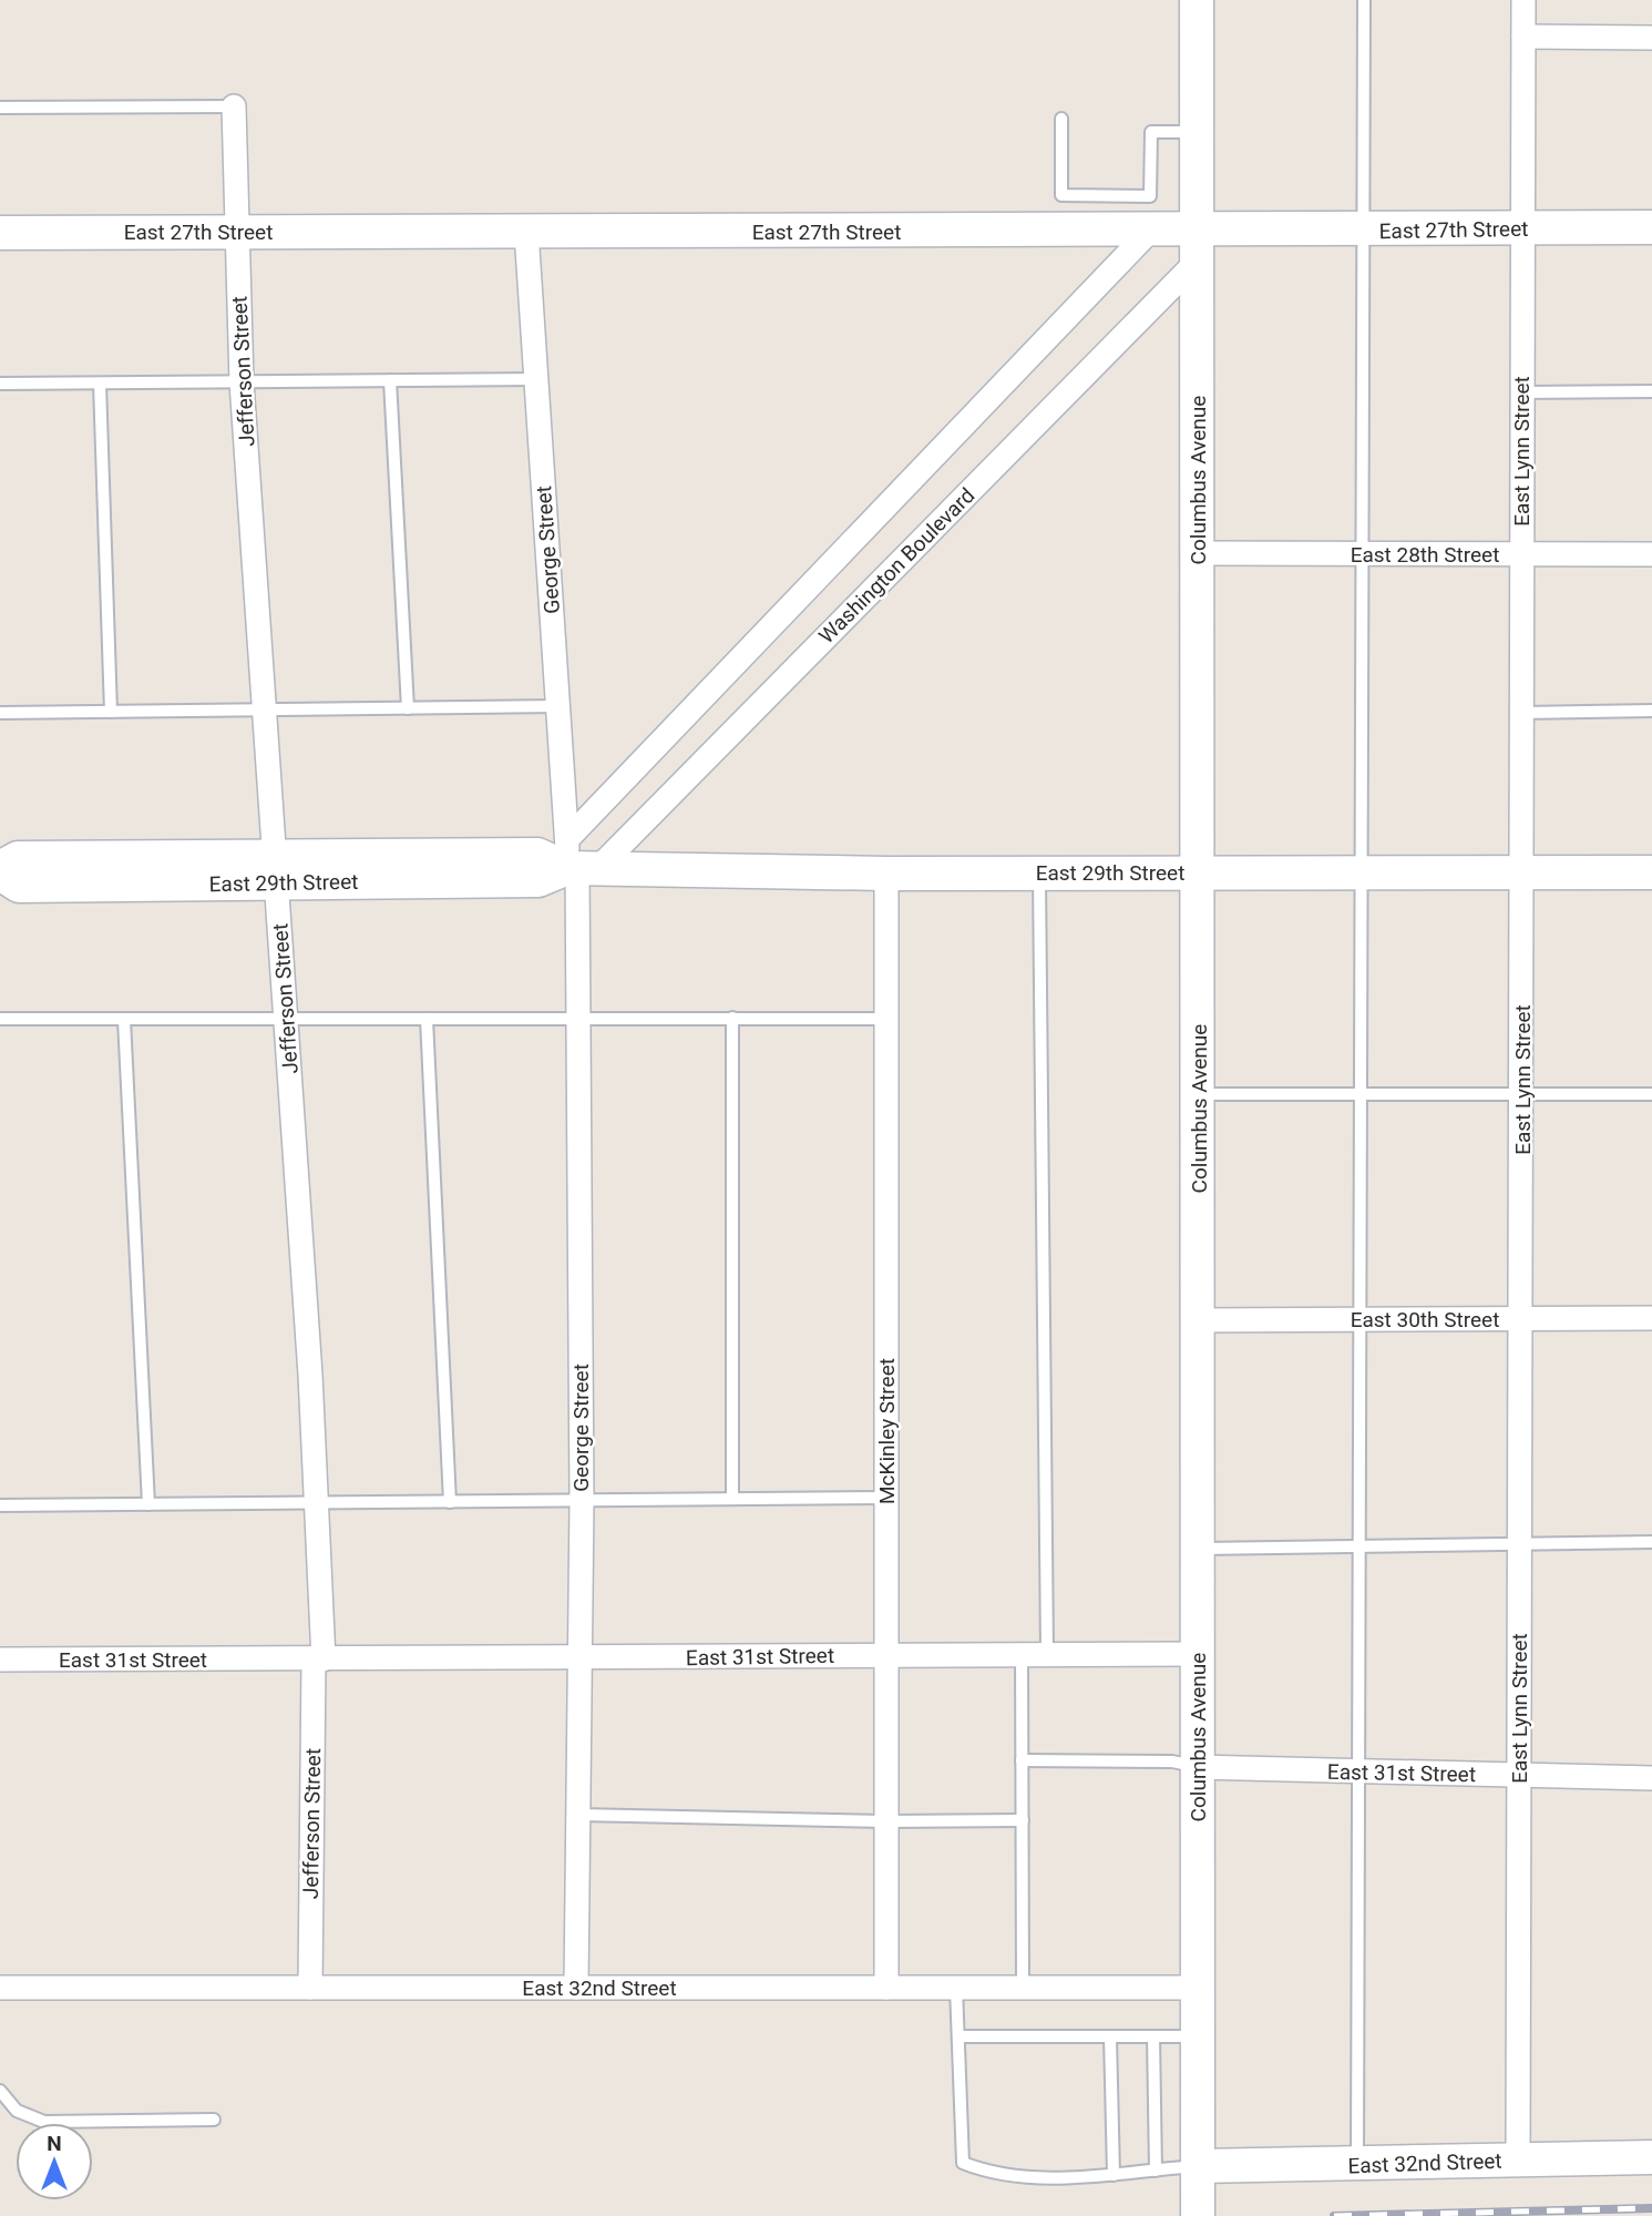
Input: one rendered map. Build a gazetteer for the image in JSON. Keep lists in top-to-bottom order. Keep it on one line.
{"streets":{"street":["East 27th Street","Jefferson Street","East Lynn Street","Columbus Avenue","George Street","East 28th Street","Washington Boulevard","East 29th Street","East 30th Street","McKinley Street","East 31st Street","East 32nd Street"]},"crossings":[["East 27th Street","Jefferson Street"],["East 27th Street","East Lynn Street"],["East 27th Street","Columbus Avenue"],["East 27th Street","George Street"],["East 27th Street","Washington Boulevard"],["Jefferson Street","East 29th Street"],["Jefferson Street","East 31st Street"],["Jefferson Street","East 32nd Street"],["East Lynn Street","East 28th Street"],["East Lynn Street","East 29th Street"],["East Lynn Street","East 30th Street"],["East Lynn Street","East 31st Street"],["East Lynn Street","East 32nd Street"],["Columbus Avenue","East 28th Street"],["Columbus Avenue","Washington Boulevard"],["Columbus Avenue","East 29th Street"],["Columbus Avenue","East 30th Street"],["Columbus Avenue","East 31st Street"],["Columbus Avenue","East 32nd Street"],["George Street","Washington Boulevard"],["George Street","East 29th Street"],["George Street","East 31st Street"],["George Street","East 32nd Street"],["Washington Boulevard","East 29th Street"],["East 29th Street","McKinley Street"],["McKinley Street","East 31st Street"],["McKinley Street","East 32nd Street"]],"north":"top"}
